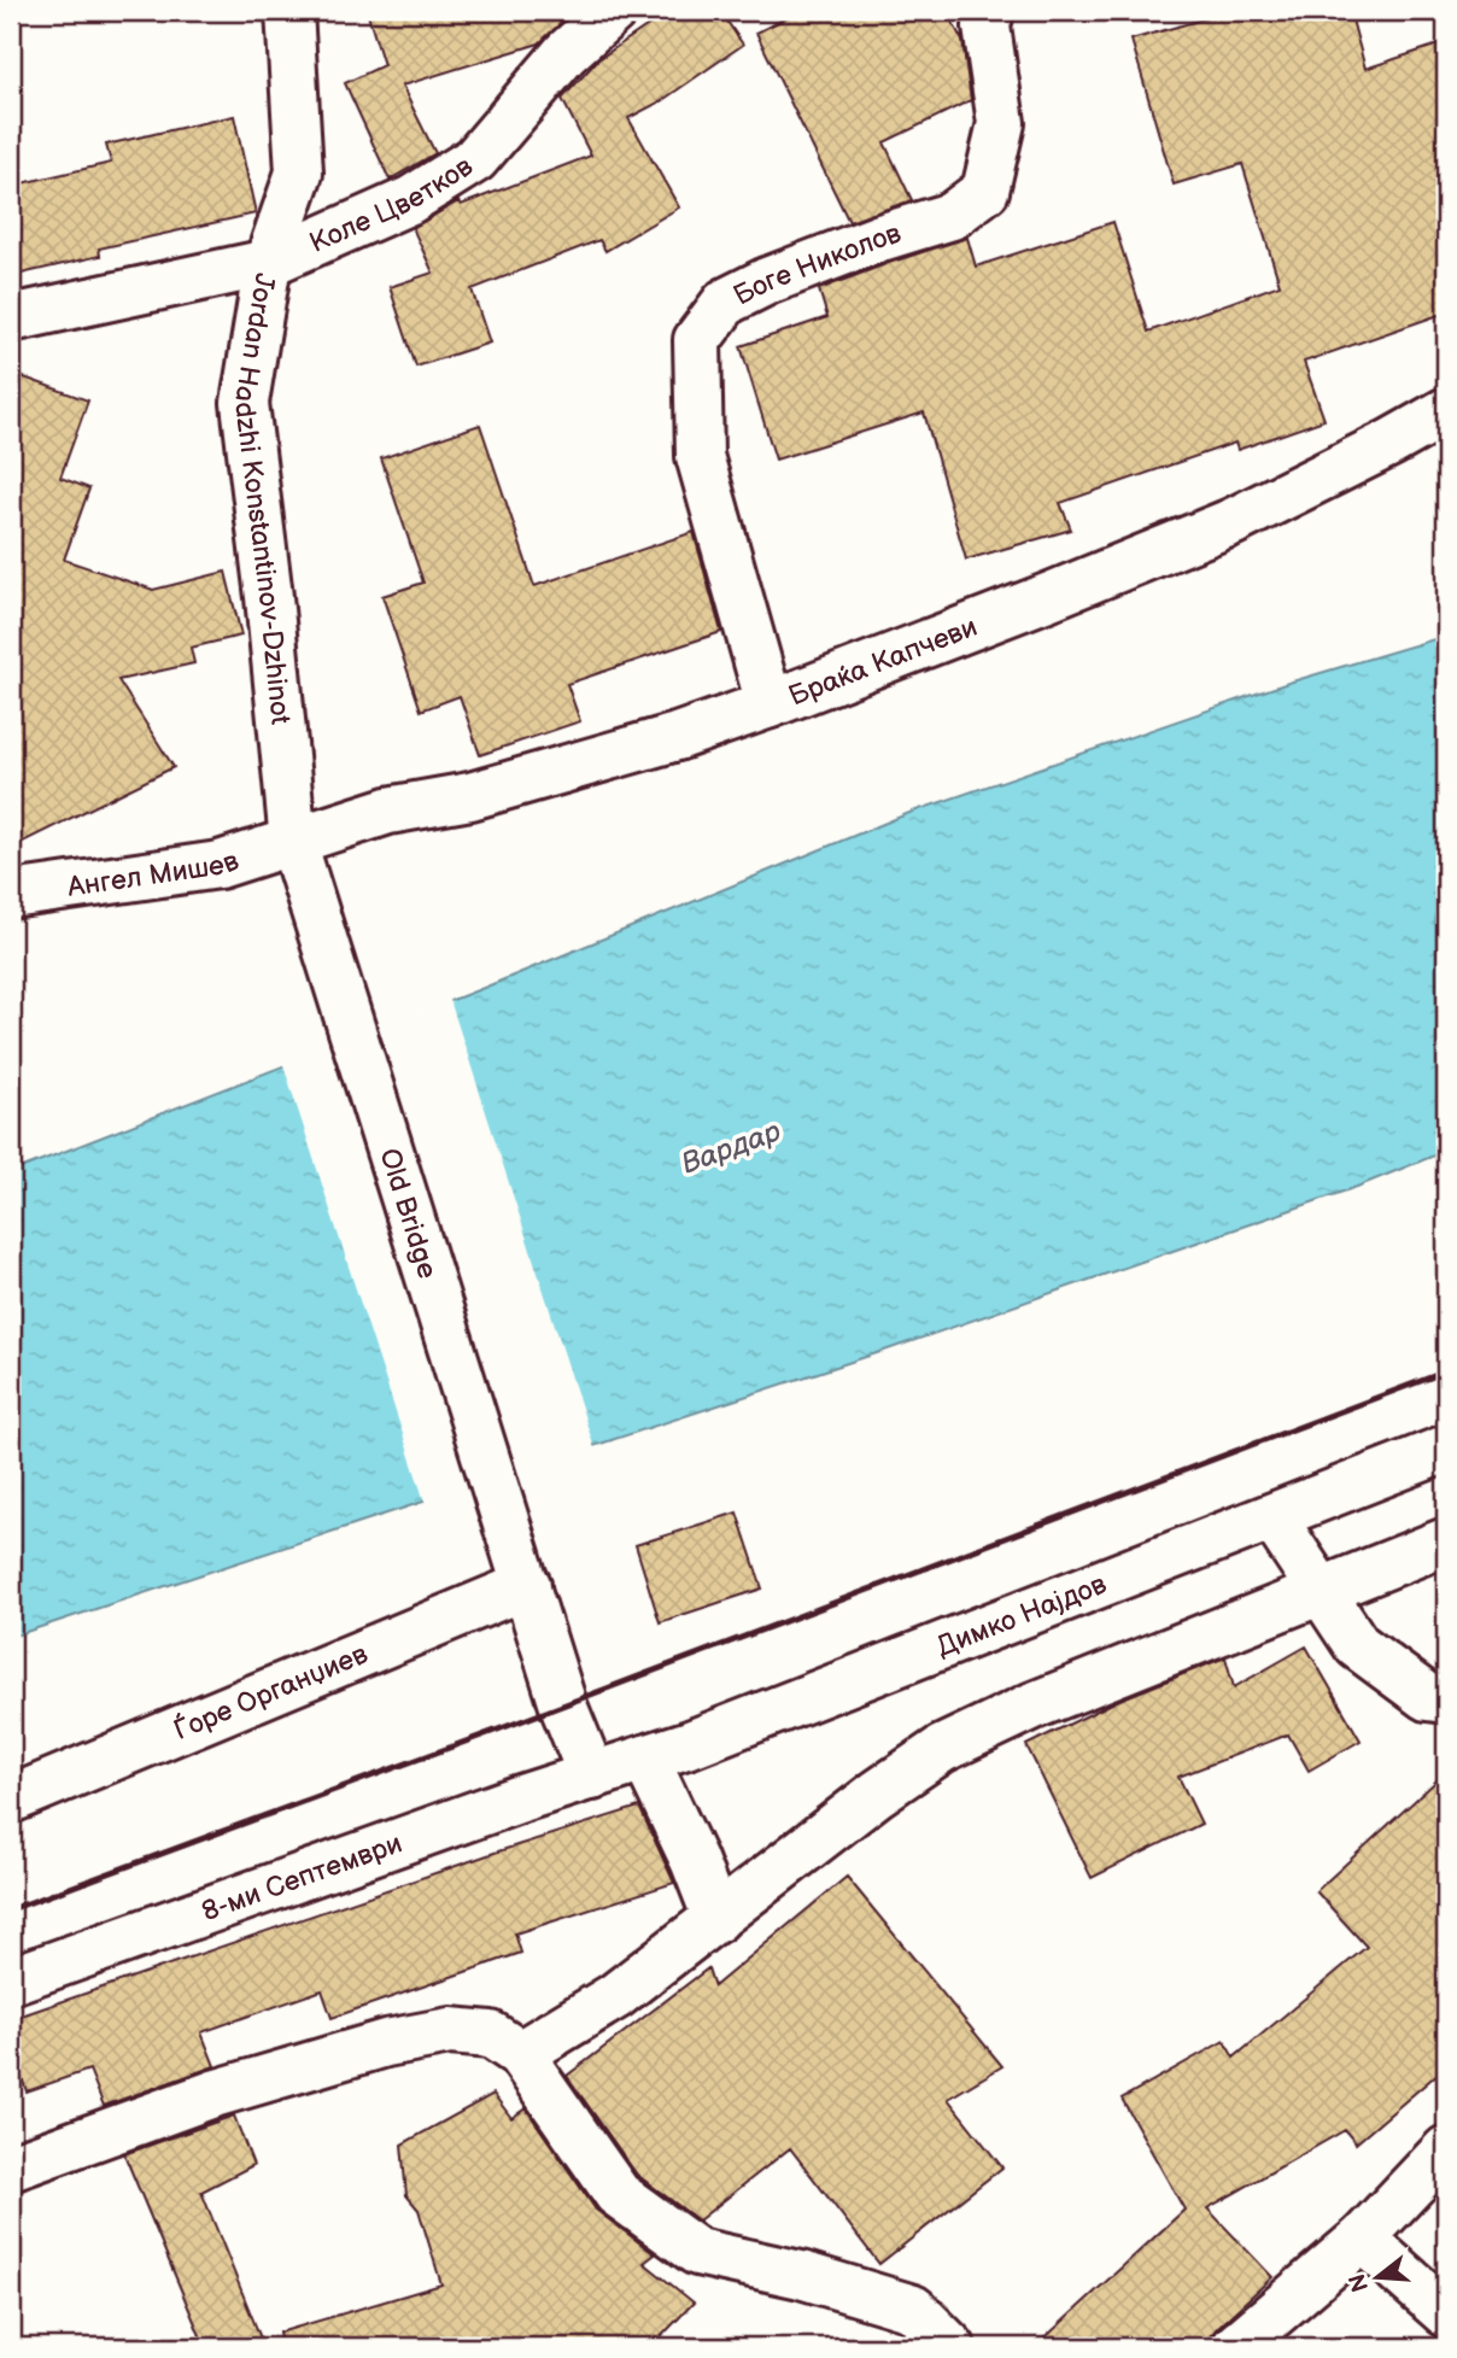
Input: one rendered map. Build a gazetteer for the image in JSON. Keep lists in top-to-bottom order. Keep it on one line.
{"streets":{"street":["Коле Цветков","Боге Николов","Jordan Hadzhi Konstantinov-Dzhinot","Браќа Капчеви","Ангел Мишев","Old Bridge","Димко Најдов","Ѓоре Органџиев","8-ми Септември"]},"crossings":[["Коле Цветков","Jordan Hadzhi Konstantinov-Dzhinot"],["Боге Николов","Браќа Капчеви"],["Jordan Hadzhi Konstantinov-Dzhinot","Браќа Капчеви"],["Jordan Hadzhi Konstantinov-Dzhinot","Ангел Мишев"],["Jordan Hadzhi Konstantinov-Dzhinot","Old Bridge"],["Браќа Капчеви","Ангел Мишев"],["Браќа Капчеви","Old Bridge"],["Ангел Мишев","Old Bridge"],["Old Bridge","Ѓоре Органџиев"],["Димко Најдов","8-ми Септември"]],"water":["Вардар"],"north":"left"}
